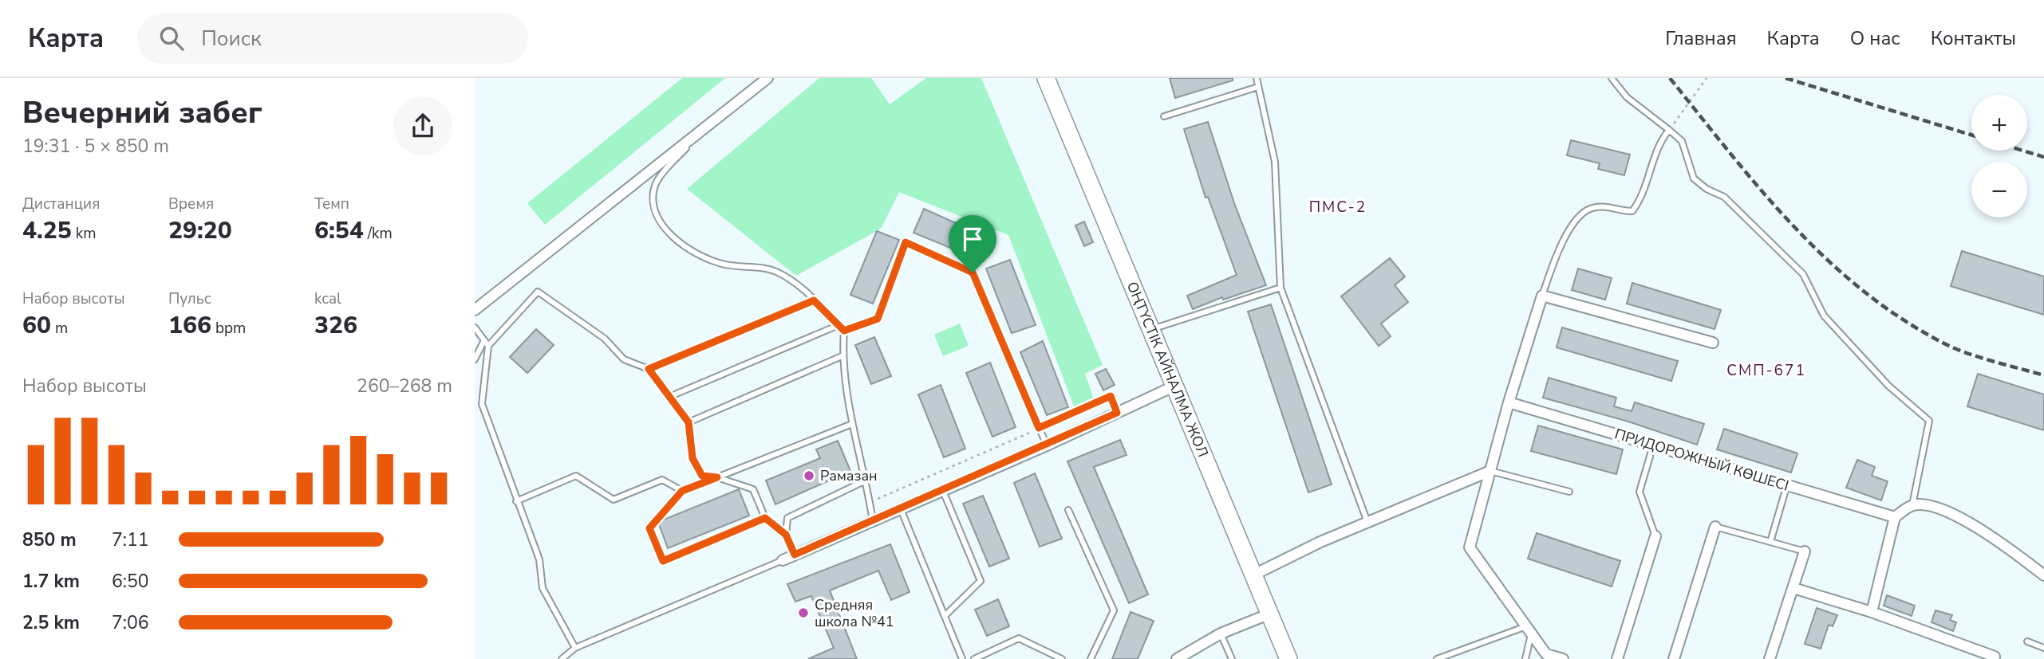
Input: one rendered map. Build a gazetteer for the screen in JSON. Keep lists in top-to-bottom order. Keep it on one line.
{"streets":{"highway":["ОҢТҮСТІК АЙНАЛМА ЖОЛ"],"street":["ПРИДОРОЖНЫЙ КӨШЕСІ"]},"districts":["ПМС-2","СМП-671"],"places":["Рамазан","Средняя школа №41"],"page":{"header":"Карта","search":"Поиск","nav":["Главная","Карта","О нас","Контакты"],"heading":["Вечерний забег","19:31 · 5 × 850 m"],"map_buttons":["+","−"],"stats":[["Дистанция","4.25 km"],["Время","29:20"],["Темп","6:54 /km"],["Набор высоты","60 m"],["Пульс","166 bpm"],["kcal","326"]],"chart":["Набор высоты","260–268 m"],"list":[{"name":"850 m","note":"7:11"},{"name":"1.7 km","note":"6:50"},{"name":"2.5 km","note":"7:06"}]}}
